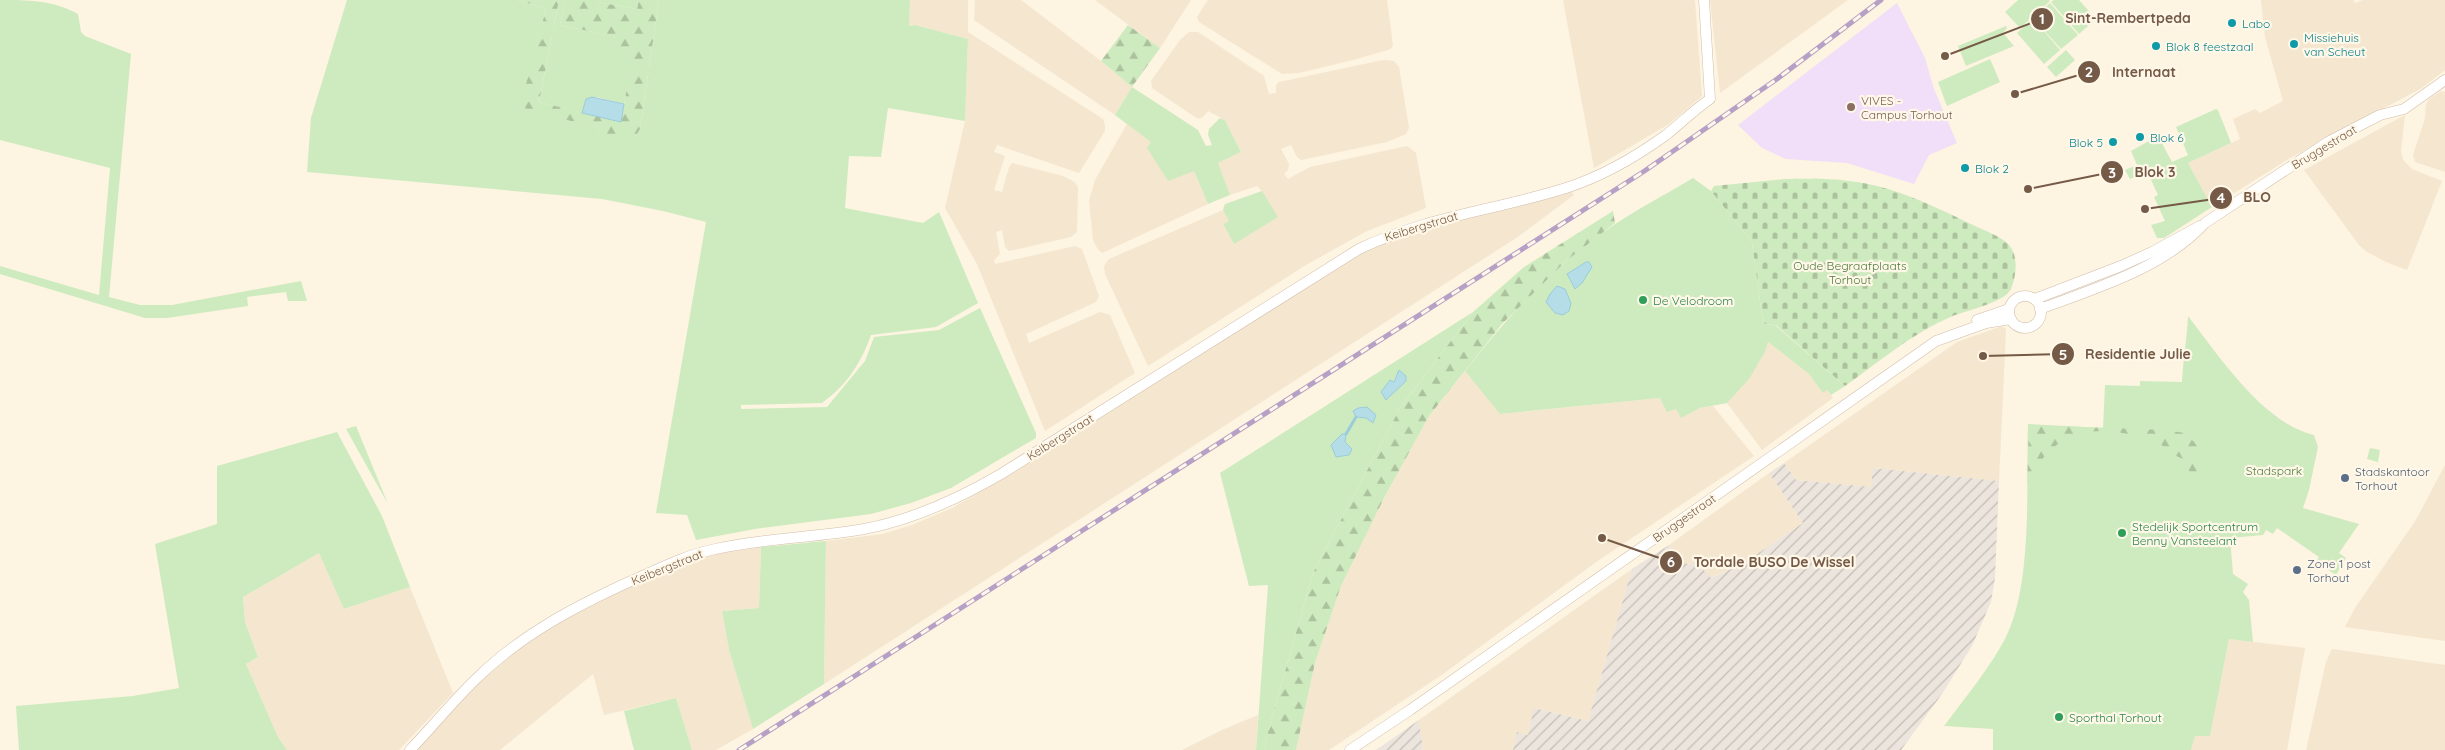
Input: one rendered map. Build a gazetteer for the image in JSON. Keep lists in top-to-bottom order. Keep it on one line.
{"streets":{"street":["Bruggestraat","Keibergstraat"]},"parks":["Oude Begraafplaats Torhout","Stadspark"],"places":["Labo","Missiehuis van Scheut","Blok 8 feestzaal","Sint-Rembertpeda","Internaat","VIVES - Campus Torhout","Blok 6","Blok 5","Blok 2","Blok 3","BLO","De Velodroom","Residentie Julie","Stadskantoor Torhout","Stedelijk Sportcentrum Benny Vansteelant","Tordale BUSO De Wissel","Zone 1 post Torhout","Sporthal Torhout"]}
